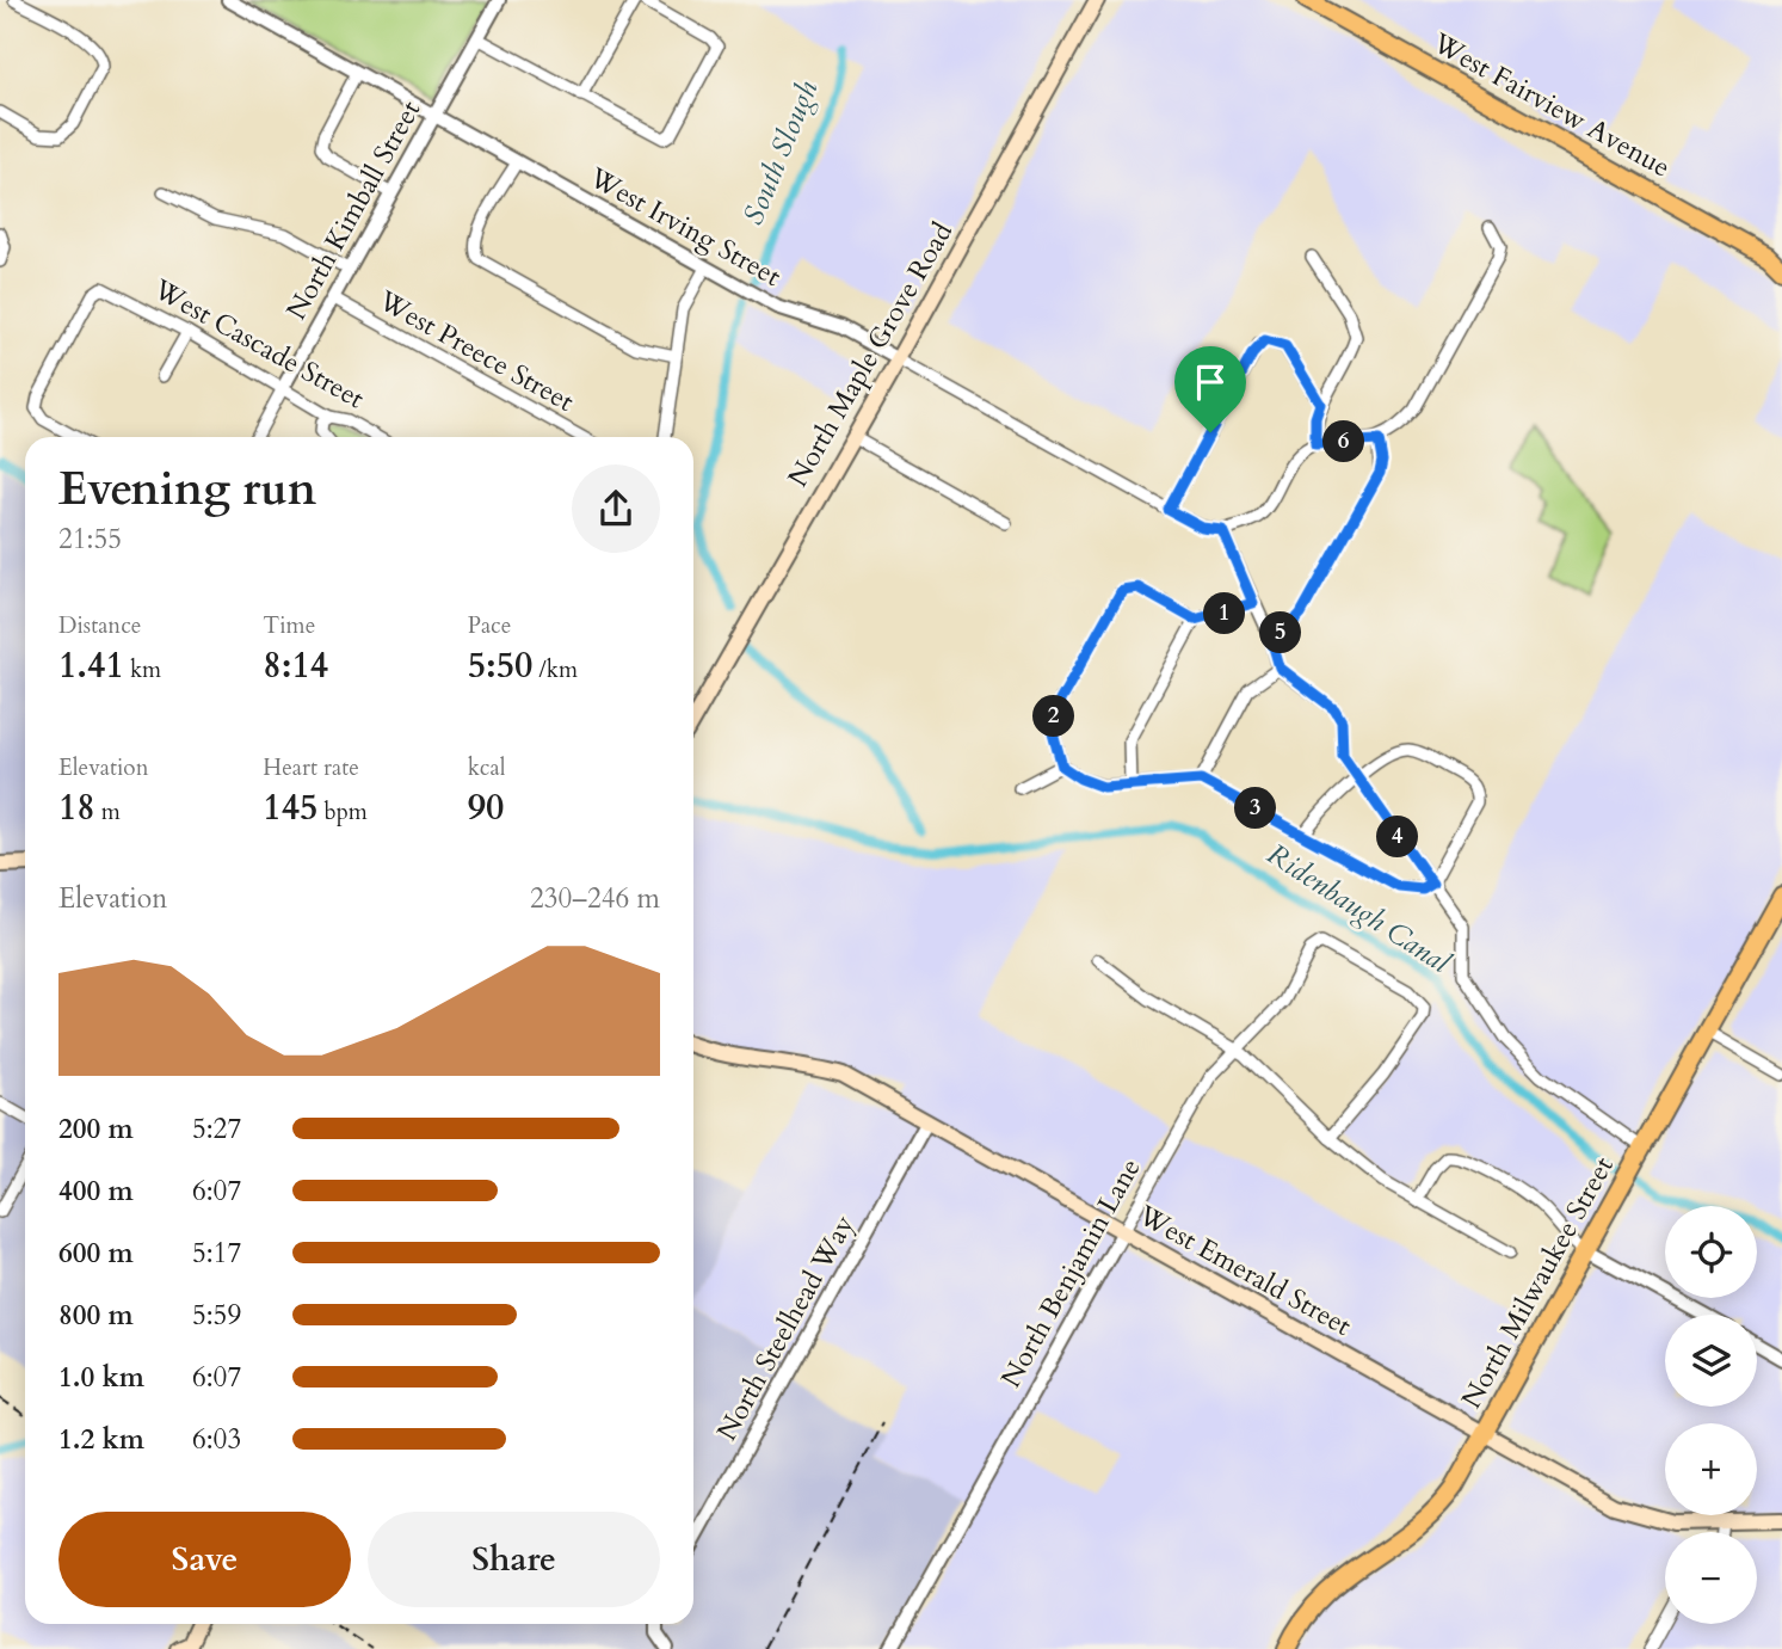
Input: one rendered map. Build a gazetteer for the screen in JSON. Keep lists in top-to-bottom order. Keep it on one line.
{"streets":{"main road":["West Fairview Avenue","North Maple Grove Road","West Emerald Street","North Milwaukee Street"],"street":["North Kimball Street","West Irving Street","West Cascade Street","West Preece Street","North Benjamin Lane","North Steelhead Way"]},"crossings":[["North Kimball Street","West Irving Street"],["North Kimball Street","West Cascade Street"],["North Kimball Street","West Preece Street"],["West Irving Street","North Maple Grove Road"],["West Emerald Street","North Benjamin Lane"],["West Emerald Street","North Milwaukee Street"],["West Emerald Street","North Steelhead Way"]],"water":["South Slough","Ridenbaugh Canal"],"page":{"pins":["6","1","5","2","3","4"],"heading":["Evening run","21:55"],"stats":[["Distance","1.41 km"],["Time","8:14"],["Pace","5:50 /km"],["Elevation","18 m"],["Heart rate","145 bpm"],["kcal","90"]],"chart":["Elevation","230–246 m"],"list":[{"name":"200 m","note":"5:27"},{"name":"400 m","note":"6:07"},{"name":"600 m","note":"5:17"},{"name":"800 m","note":"5:59"},{"name":"1.0 km","note":"6:07"},{"name":"1.2 km","note":"6:03"}],"map_buttons":["+","−"],"buttons":["Save","Share"]}}
